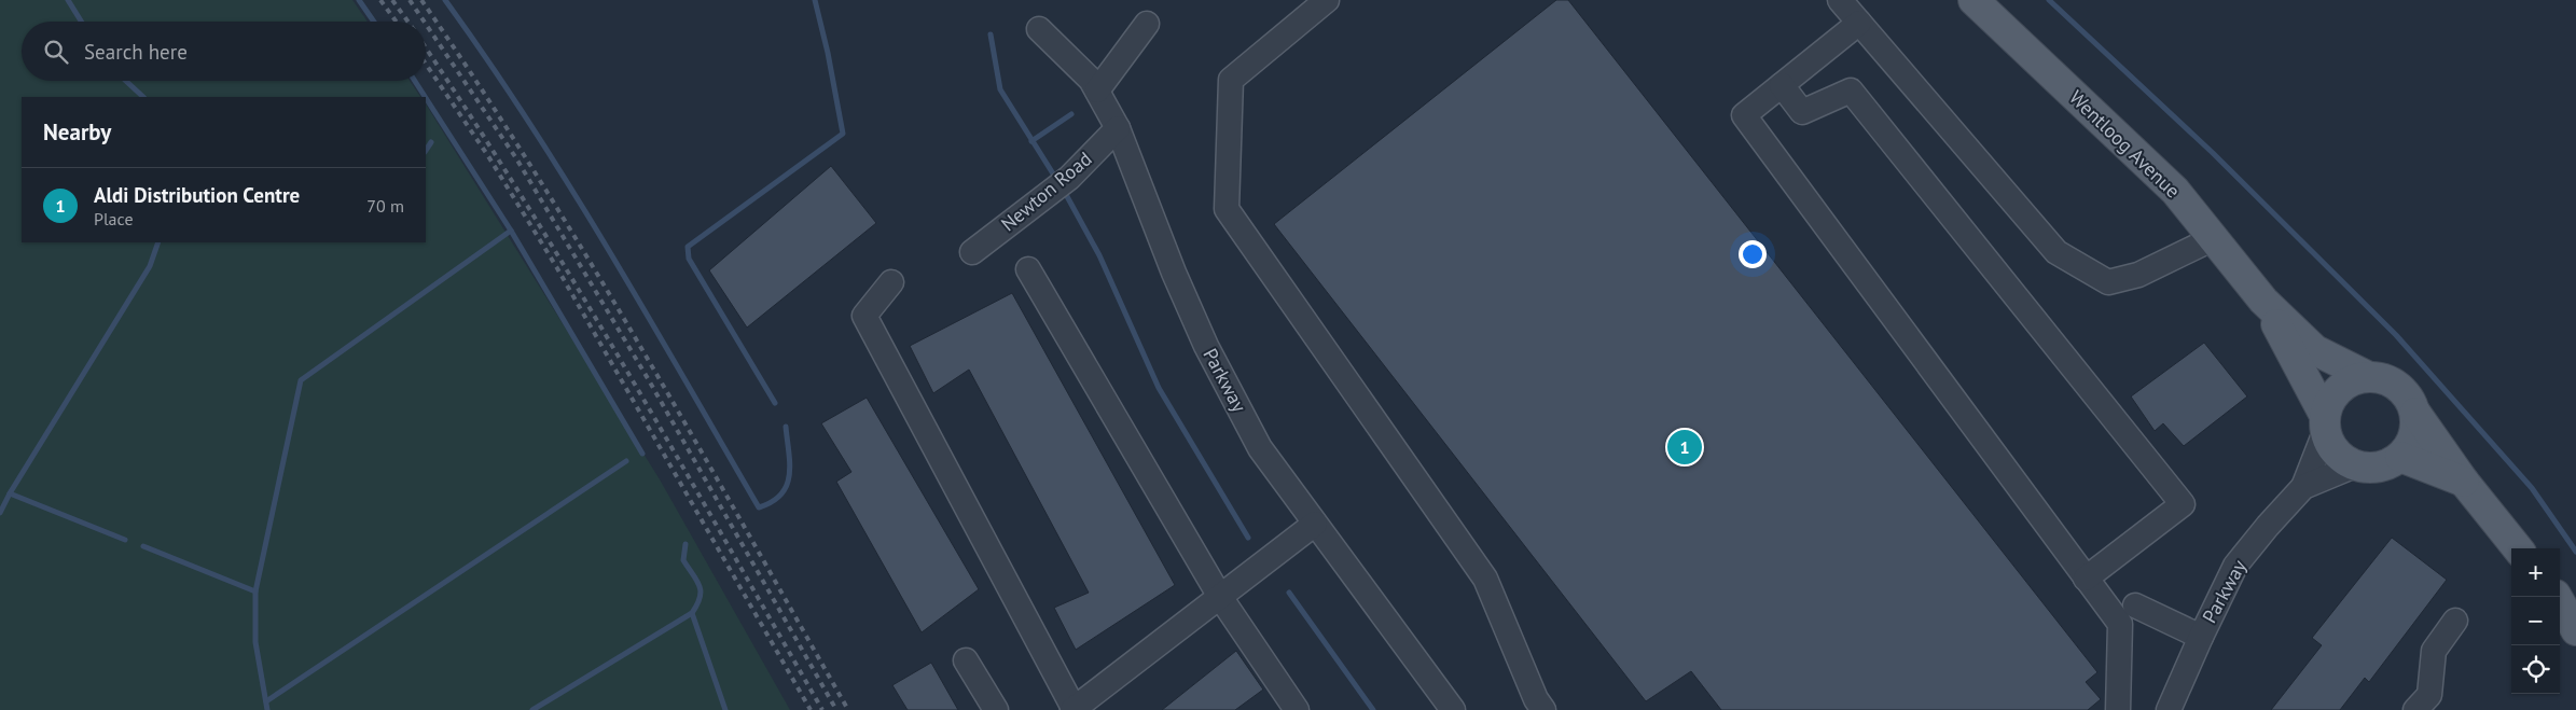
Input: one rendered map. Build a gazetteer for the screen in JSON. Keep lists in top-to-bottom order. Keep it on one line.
{"streets":{"main road":["Wentloog Avenue"],"street":["Newton Road","Parkway"]},"crossings":[["Wentloog Avenue","Parkway"],["Newton Road","Parkway"]],"page":{"search":"Search here","heading":"Nearby","list":[{"mark":"1","name":"Aldi Distribution Centre","note":"Place","value":"70 m"}],"pins":"1","map_buttons":["+","−"]}}
